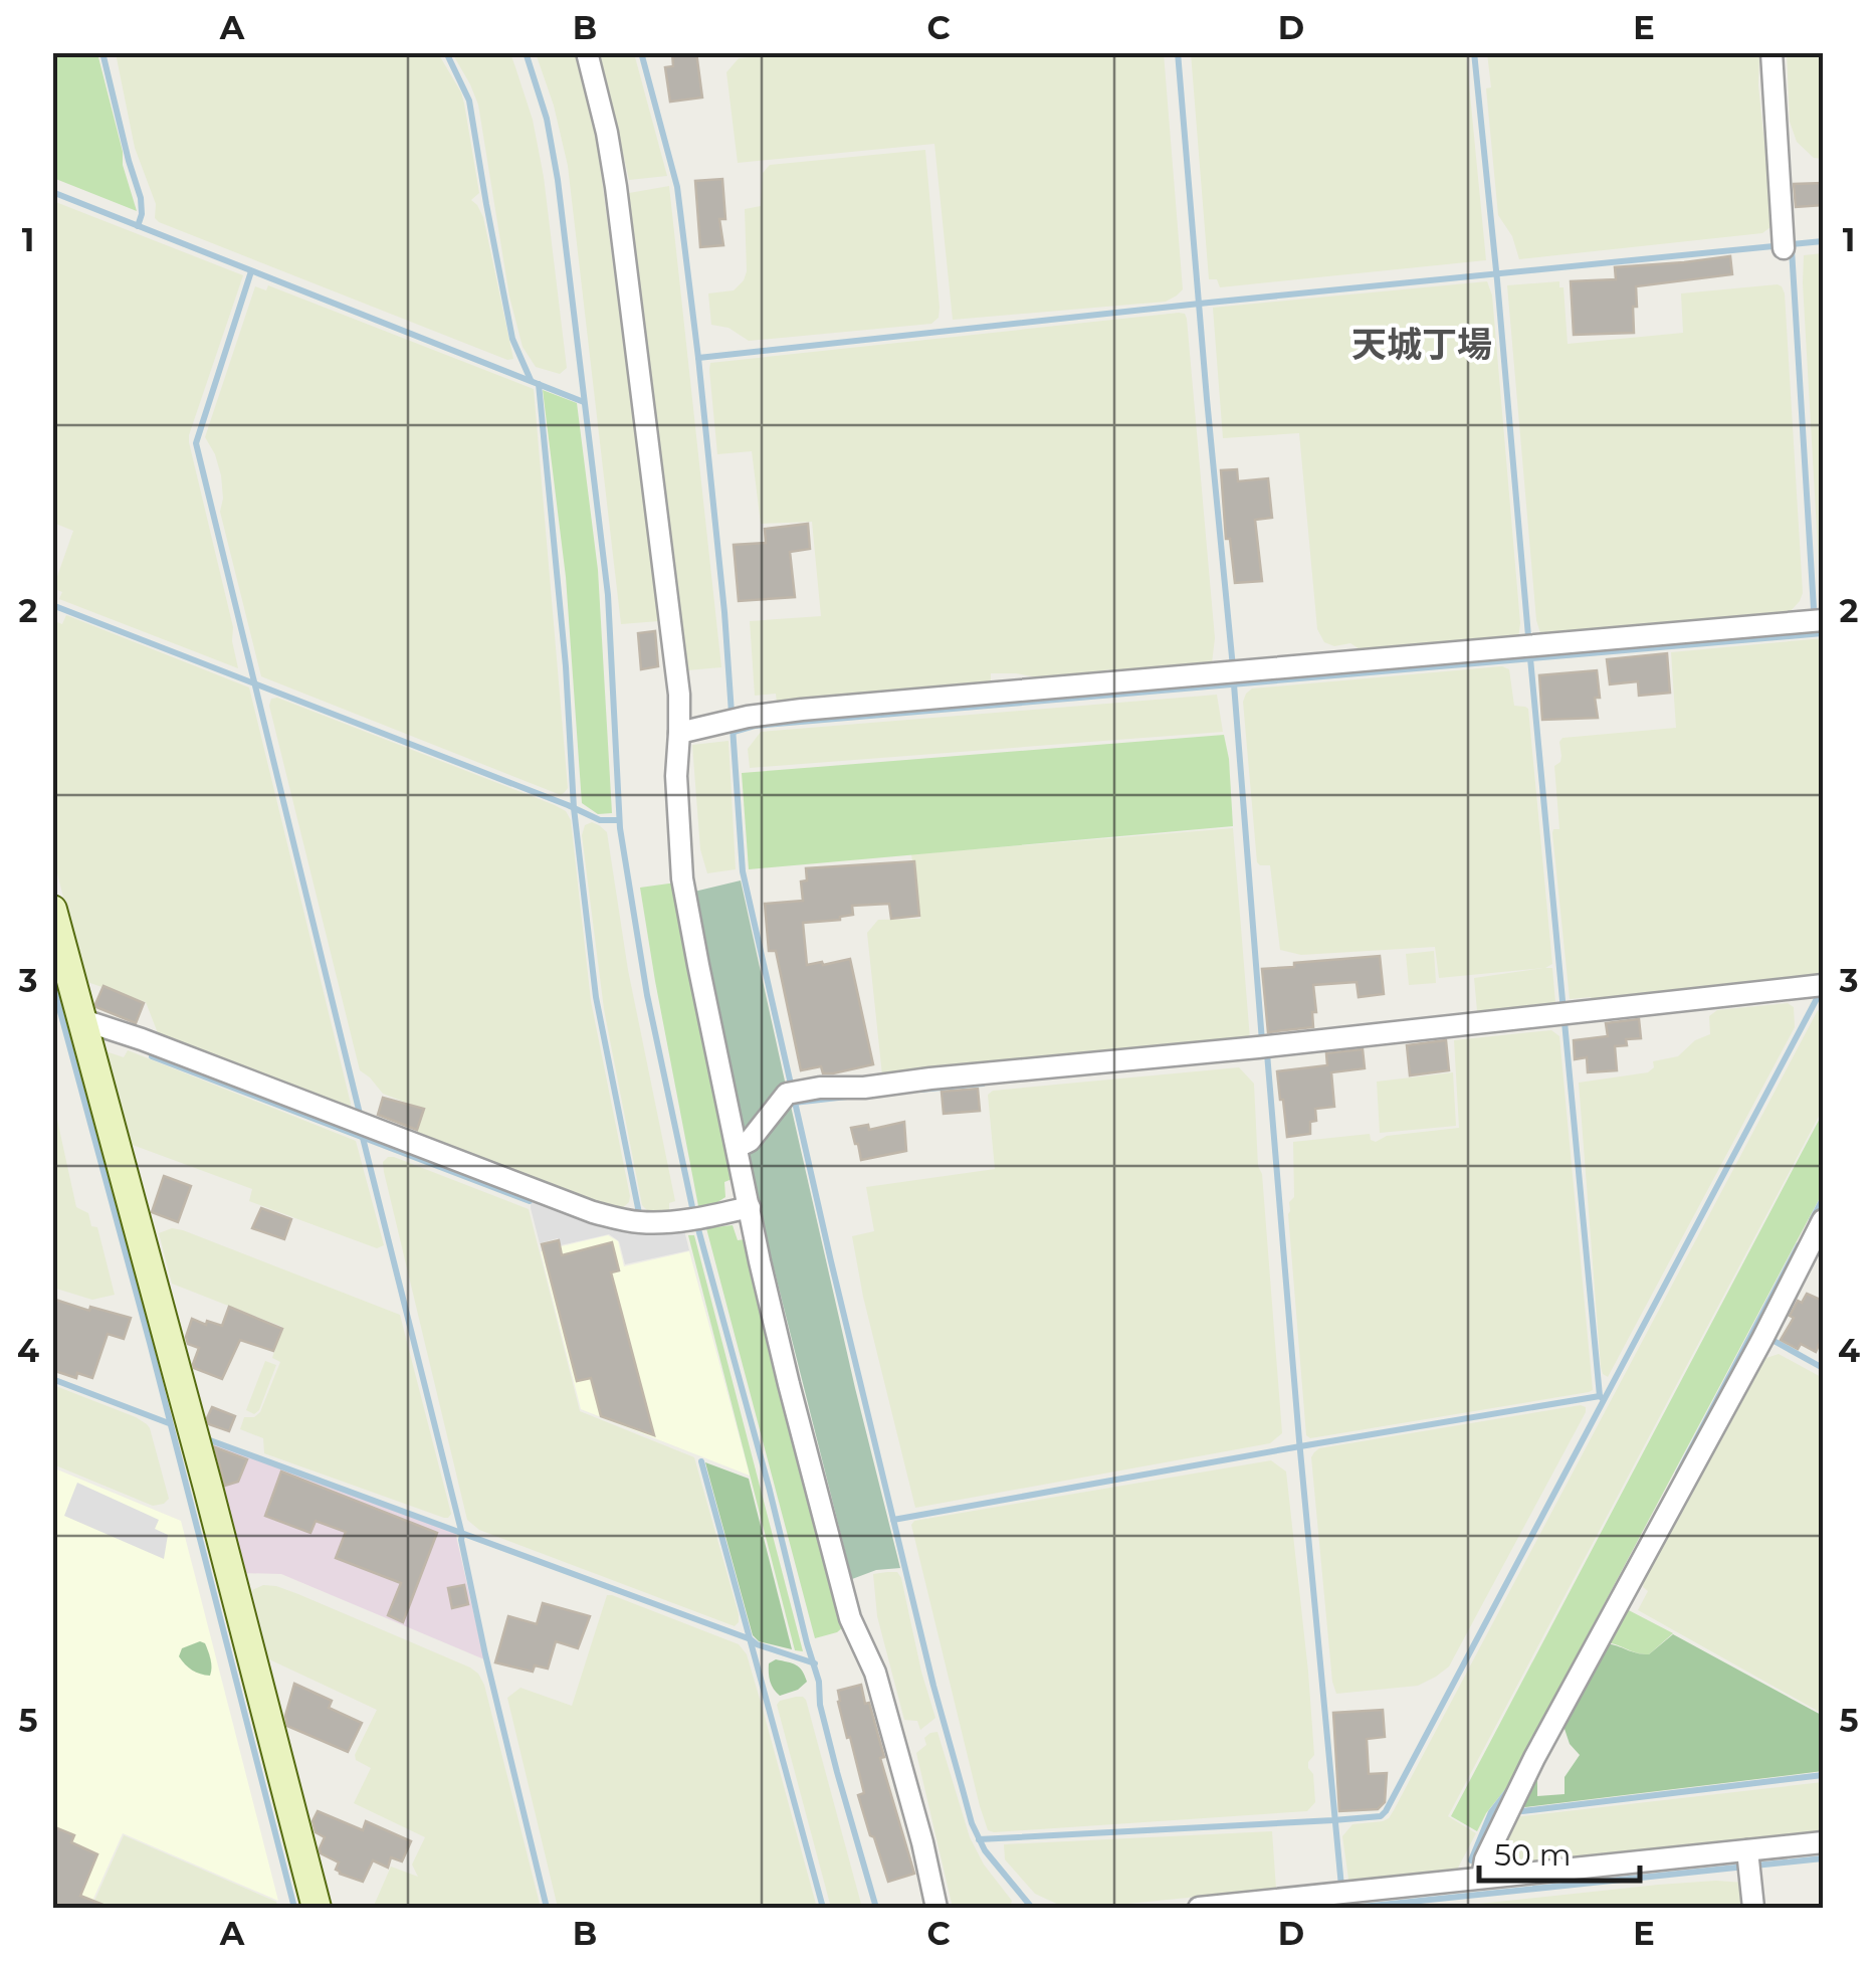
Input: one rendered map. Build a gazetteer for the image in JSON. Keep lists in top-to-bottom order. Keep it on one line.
{"districts":["天城丁場"],"scale_bar":"50 m","grid":{"columns":["A","B","C","D","E"],"rows":["1","2","3","4","5"]}}
